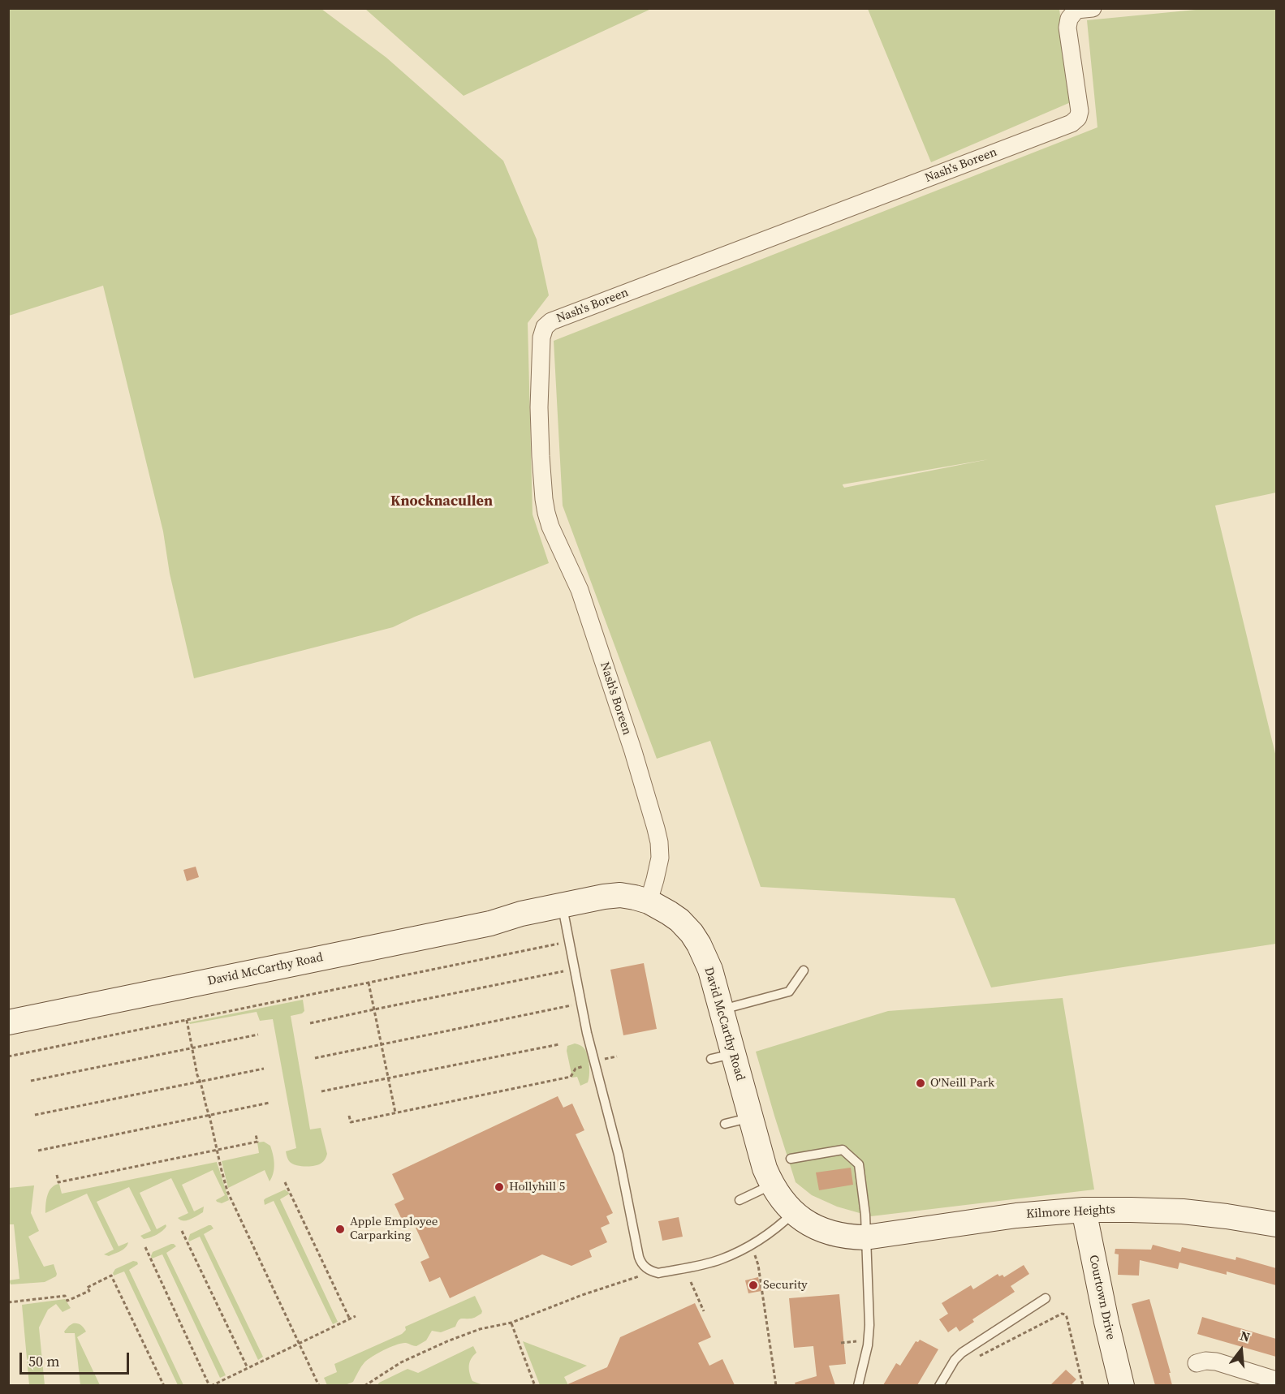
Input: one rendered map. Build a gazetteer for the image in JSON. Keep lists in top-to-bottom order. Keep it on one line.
{"streets":{"street":["Nash's Boreen","David McCarthy Road","Kilmore Heights","Courtown Drive"]},"crossings":[["Nash's Boreen","David McCarthy Road"],["David McCarthy Road","Kilmore Heights"],["Kilmore Heights","Courtown Drive"]],"districts":["Knocknacullen"],"places":["O'Neill Park","Hollyhill 5","Apple Employee Carparking","Security"],"scale_bar":"50 m","north":"top"}
